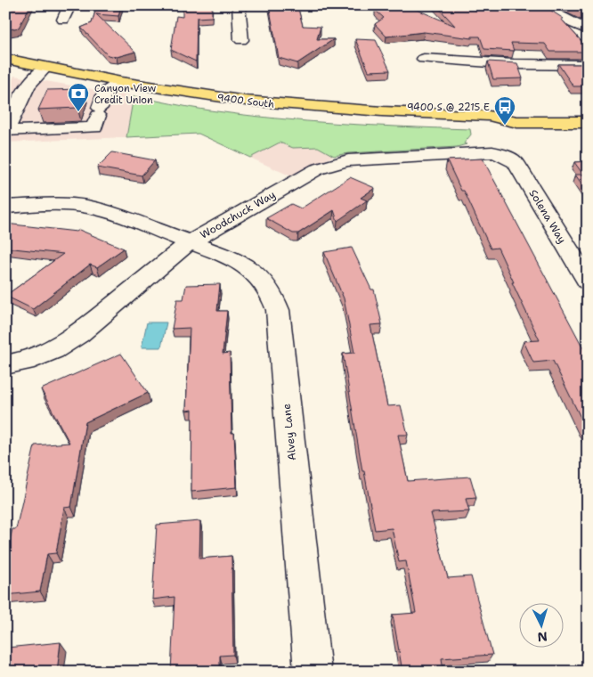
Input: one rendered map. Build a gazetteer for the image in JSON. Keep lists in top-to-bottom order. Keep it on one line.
{"streets":{"main road":["9400 South"],"street":["Woodchuck Way","Solena Way","Alvey Lane"]},"crossings":[["Woodchuck Way","Solena Way"],["Woodchuck Way","Alvey Lane"]],"places":{"bank":["Canyon View Credit Union"],"bus stop":["9400 S @ 2215 E"]},"north":"bottom"}
